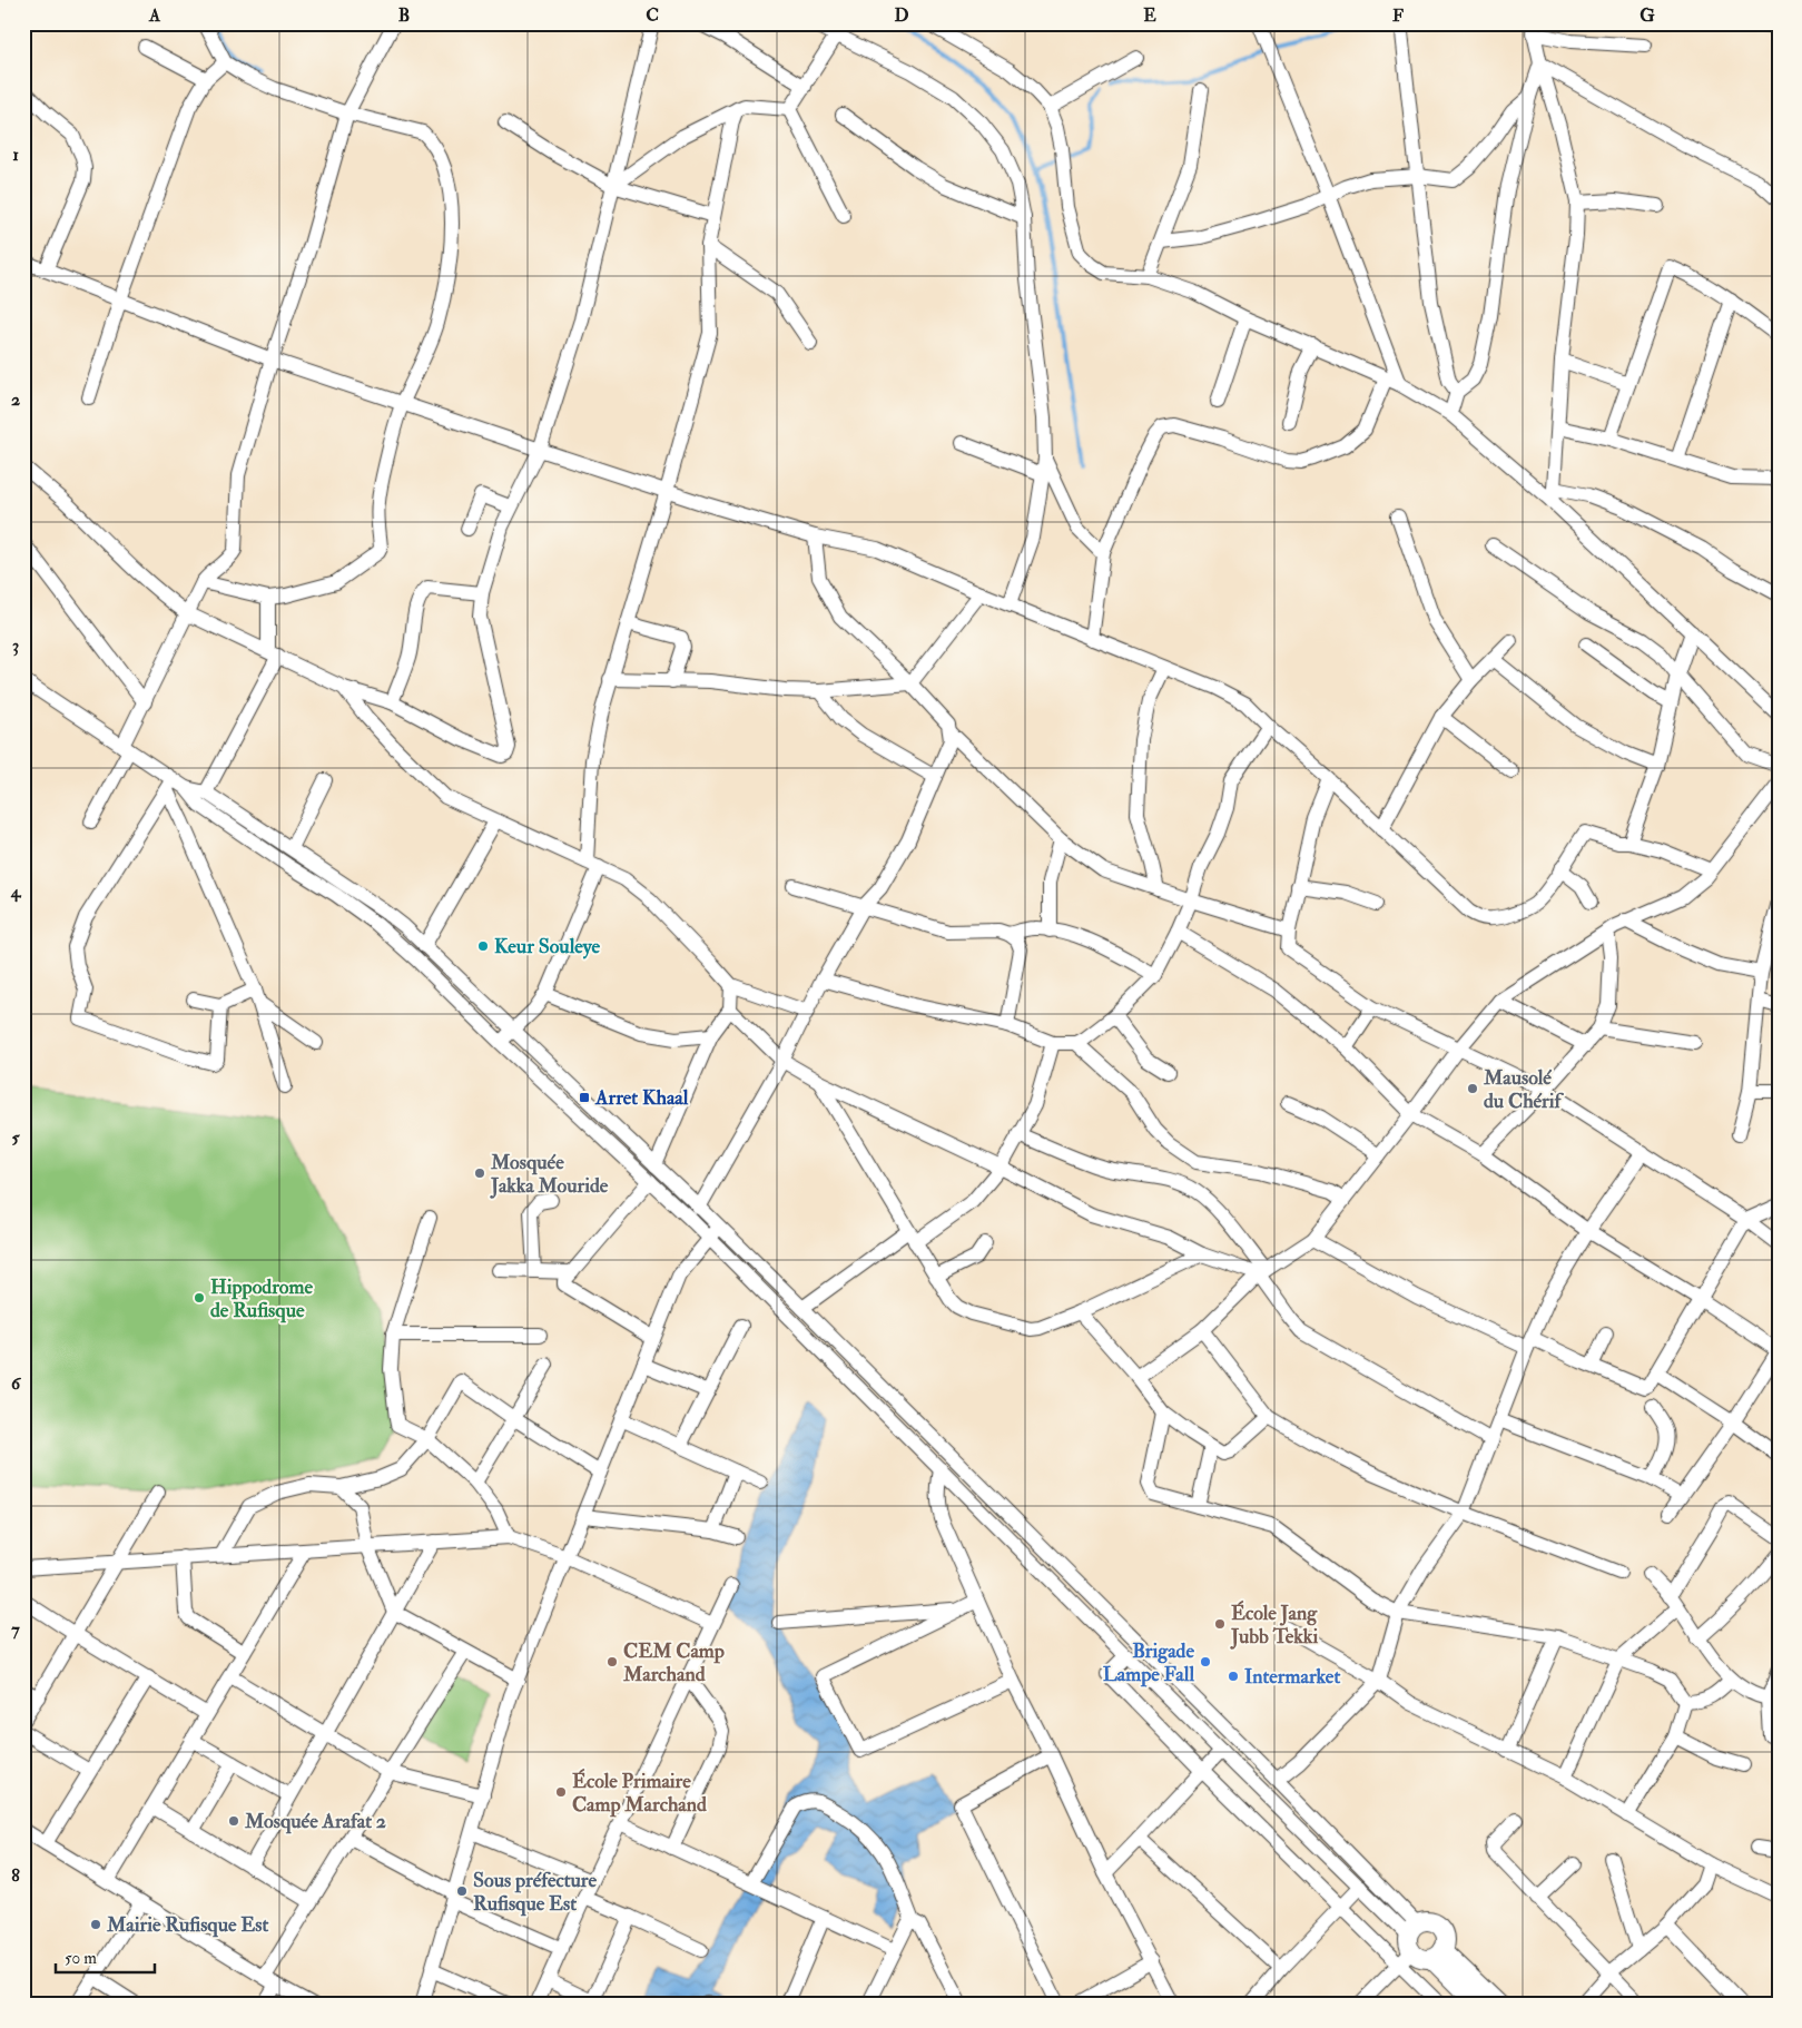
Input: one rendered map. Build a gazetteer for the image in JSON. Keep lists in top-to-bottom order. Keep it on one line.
{"places":{"other":["Keur Souleye","Mausolé du Chérif","Mosquée Jakka Mouride","Hippodrome de Rufisque","École Jang Jubb Tekki","CEM Camp Marchand","Brigade Lampe Fall","Intermarket","École Primaire Camp Marchand","Mosquée Arafat 2","Sous préfecture Rufisque Est","Mairie Rufisque Est"],"transit":["Arret Khaal"]},"scale_bar":"50 m","grid":{"columns":["A","B","C","D","E","F","G"],"rows":["1","2","3","4","5","6","7","8"]}}
